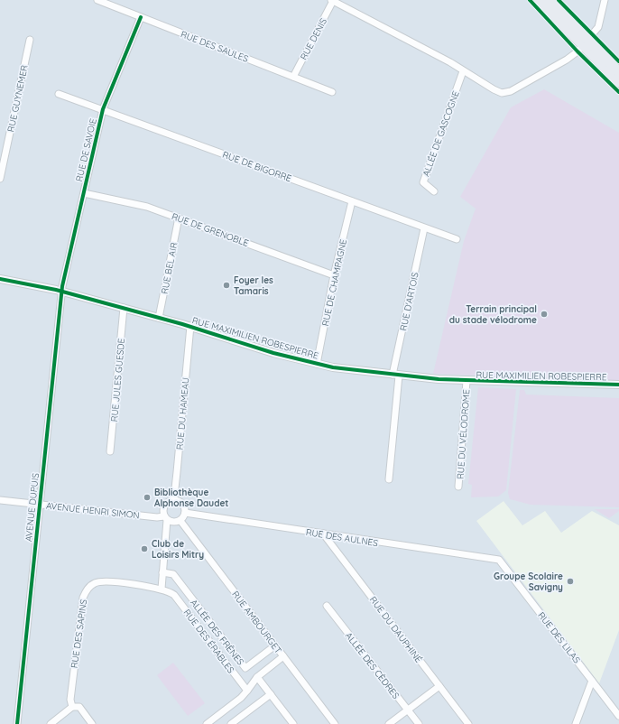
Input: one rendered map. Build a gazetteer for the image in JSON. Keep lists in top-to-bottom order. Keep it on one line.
{"streets":{"street":["RUE DENIS","RUE DES SAULES","RUE GUYNEMER","ALLÉE DE GASCOGNE","RUE DE SAVOIE","RUE DE BIGORRE","RUE DE GRENOBLE","RUE BEL AIR","RUE DE CHAMPAGNE","RUE D'ARTOIS","RUE MAXIMILIEN ROBESPIERRE","RUE JULES GUESDE","RUE DU HAMEAU","RUE DU VÉLODROME","AVENUE DUPUIS","AVENUE HENRI SIMON","RUE DES AULNES","RUE AMBOURGET","RUE DU DAUPHINÉ","ALLÉE DES FRÊNES","RUE DES SAPINS","RUE DES LILAS","RUE DES ÉRABLES","ALLÉE DES CÈDRES"]},"crossings":[["RUE DENIS","RUE DES SAULES"],["RUE DES SAULES","RUE DE SAVOIE"],["RUE DE SAVOIE","RUE DE BIGORRE"],["RUE DE SAVOIE","RUE DE GRENOBLE"],["RUE DE SAVOIE","RUE MAXIMILIEN ROBESPIERRE"],["RUE DE SAVOIE","AVENUE DUPUIS"],["RUE DE BIGORRE","RUE DE CHAMPAGNE"],["RUE DE BIGORRE","RUE D'ARTOIS"],["RUE DE GRENOBLE","RUE BEL AIR"],["RUE DE GRENOBLE","RUE DE CHAMPAGNE"],["RUE BEL AIR","RUE MAXIMILIEN ROBESPIERRE"],["RUE DE CHAMPAGNE","RUE MAXIMILIEN ROBESPIERRE"],["RUE D'ARTOIS","RUE MAXIMILIEN ROBESPIERRE"],["RUE MAXIMILIEN ROBESPIERRE","RUE JULES GUESDE"],["RUE MAXIMILIEN ROBESPIERRE","RUE DU HAMEAU"],["RUE MAXIMILIEN ROBESPIERRE","RUE DU VÉLODROME"],["RUE MAXIMILIEN ROBESPIERRE","AVENUE DUPUIS"],["RUE DU HAMEAU","AVENUE HENRI SIMON"],["RUE DU HAMEAU","RUE DES AULNES"],["RUE DU HAMEAU","RUE AMBOURGET"],["AVENUE DUPUIS","AVENUE HENRI SIMON"],["AVENUE HENRI SIMON","RUE DES AULNES"],["AVENUE HENRI SIMON","RUE AMBOURGET"],["RUE DES AULNES","RUE AMBOURGET"],["RUE DES AULNES","RUE DU DAUPHINÉ"],["RUE DES AULNES","RUE DES LILAS"],["RUE AMBOURGET","ALLÉE DES FRÊNES"],["RUE DES SAPINS","RUE DES ÉRABLES"]],"places":["Foyer les Tamaris","Terrain principal du stade vélodrome","Bibliothèque Alphonse Daudet","Club de Loisirs Mitry","Groupe Scolaire Savigny"]}
